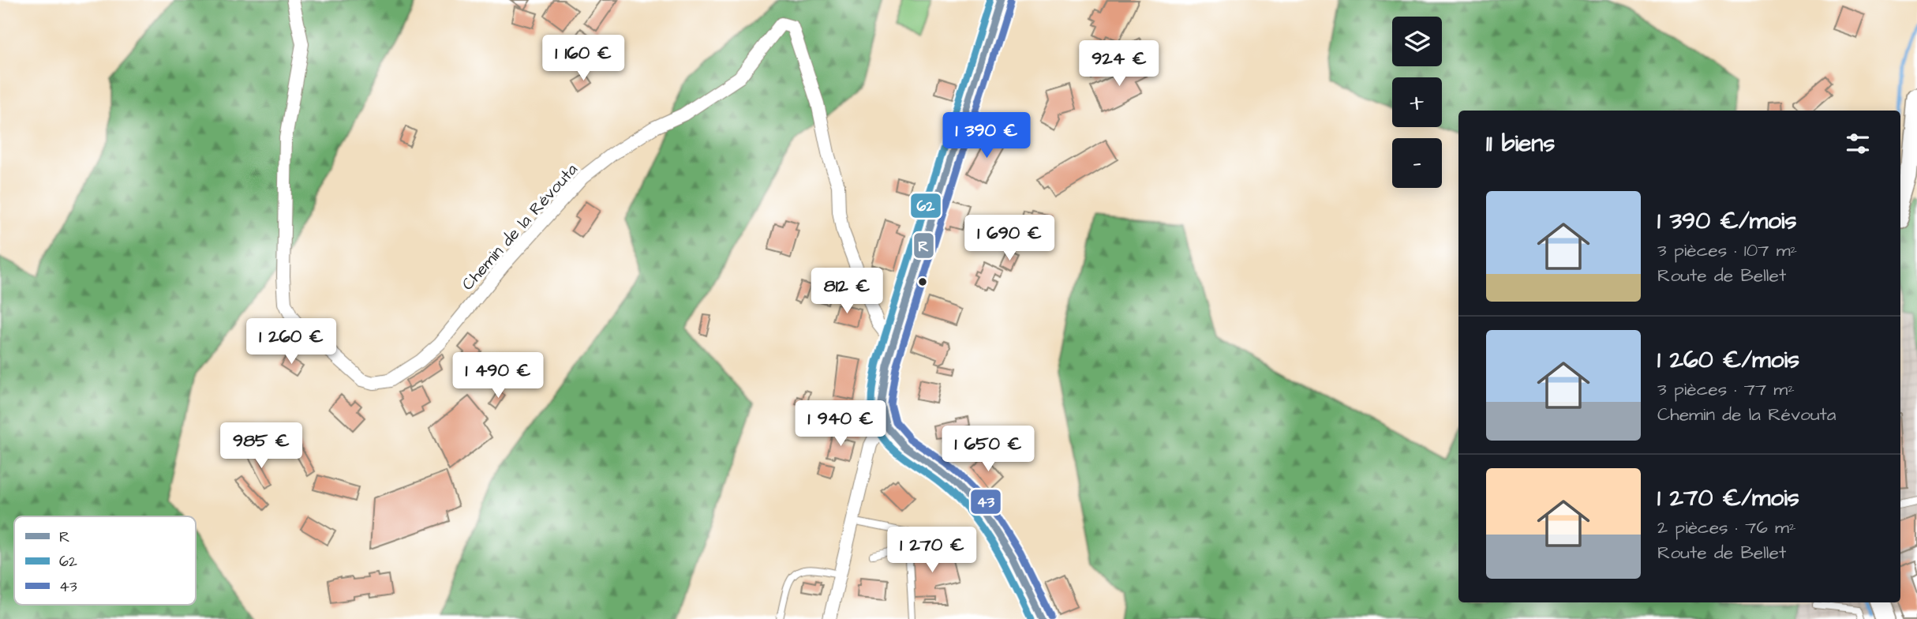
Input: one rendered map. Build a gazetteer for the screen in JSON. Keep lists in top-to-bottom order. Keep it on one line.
{"streets":{"street":["Chemin de la Révouta"]},"lines":["transit line R","transit line 62","transit line 43"],"legend":["R","62","43"],"page":{"map_buttons":["+","−"],"price":["1 160 €","924 €","1 390 €","1 690 €","812 €","1 260 €","1 490 €","1 940 €","985 €","1 650 €","1 270 €"],"heading":"11 biens","list":[{"name":"1 390 €/mois","note":"3 pièces · 107 m² · Route de Bellet"},{"name":"1 260 €/mois","note":"3 pièces · 77 m² · Chemin de la Révouta"},{"name":"1 270 €/mois","note":"2 pièces · 76 m² · Route de Bellet"}]}}
